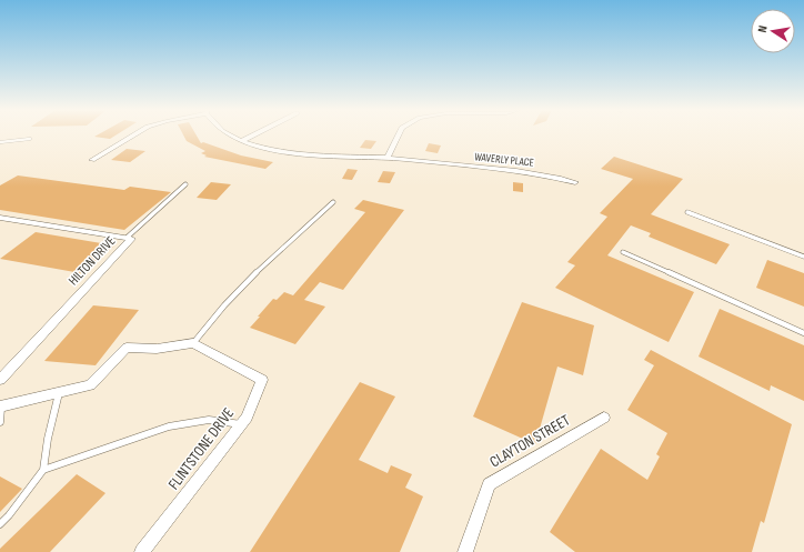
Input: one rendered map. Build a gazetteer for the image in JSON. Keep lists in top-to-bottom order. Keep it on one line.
{"streets":{"street":["WAVERLY PLACE","HILTON DRIVE","CLAYTON STREET","FLINTSTONE DRIVE"]},"north":"left"}
